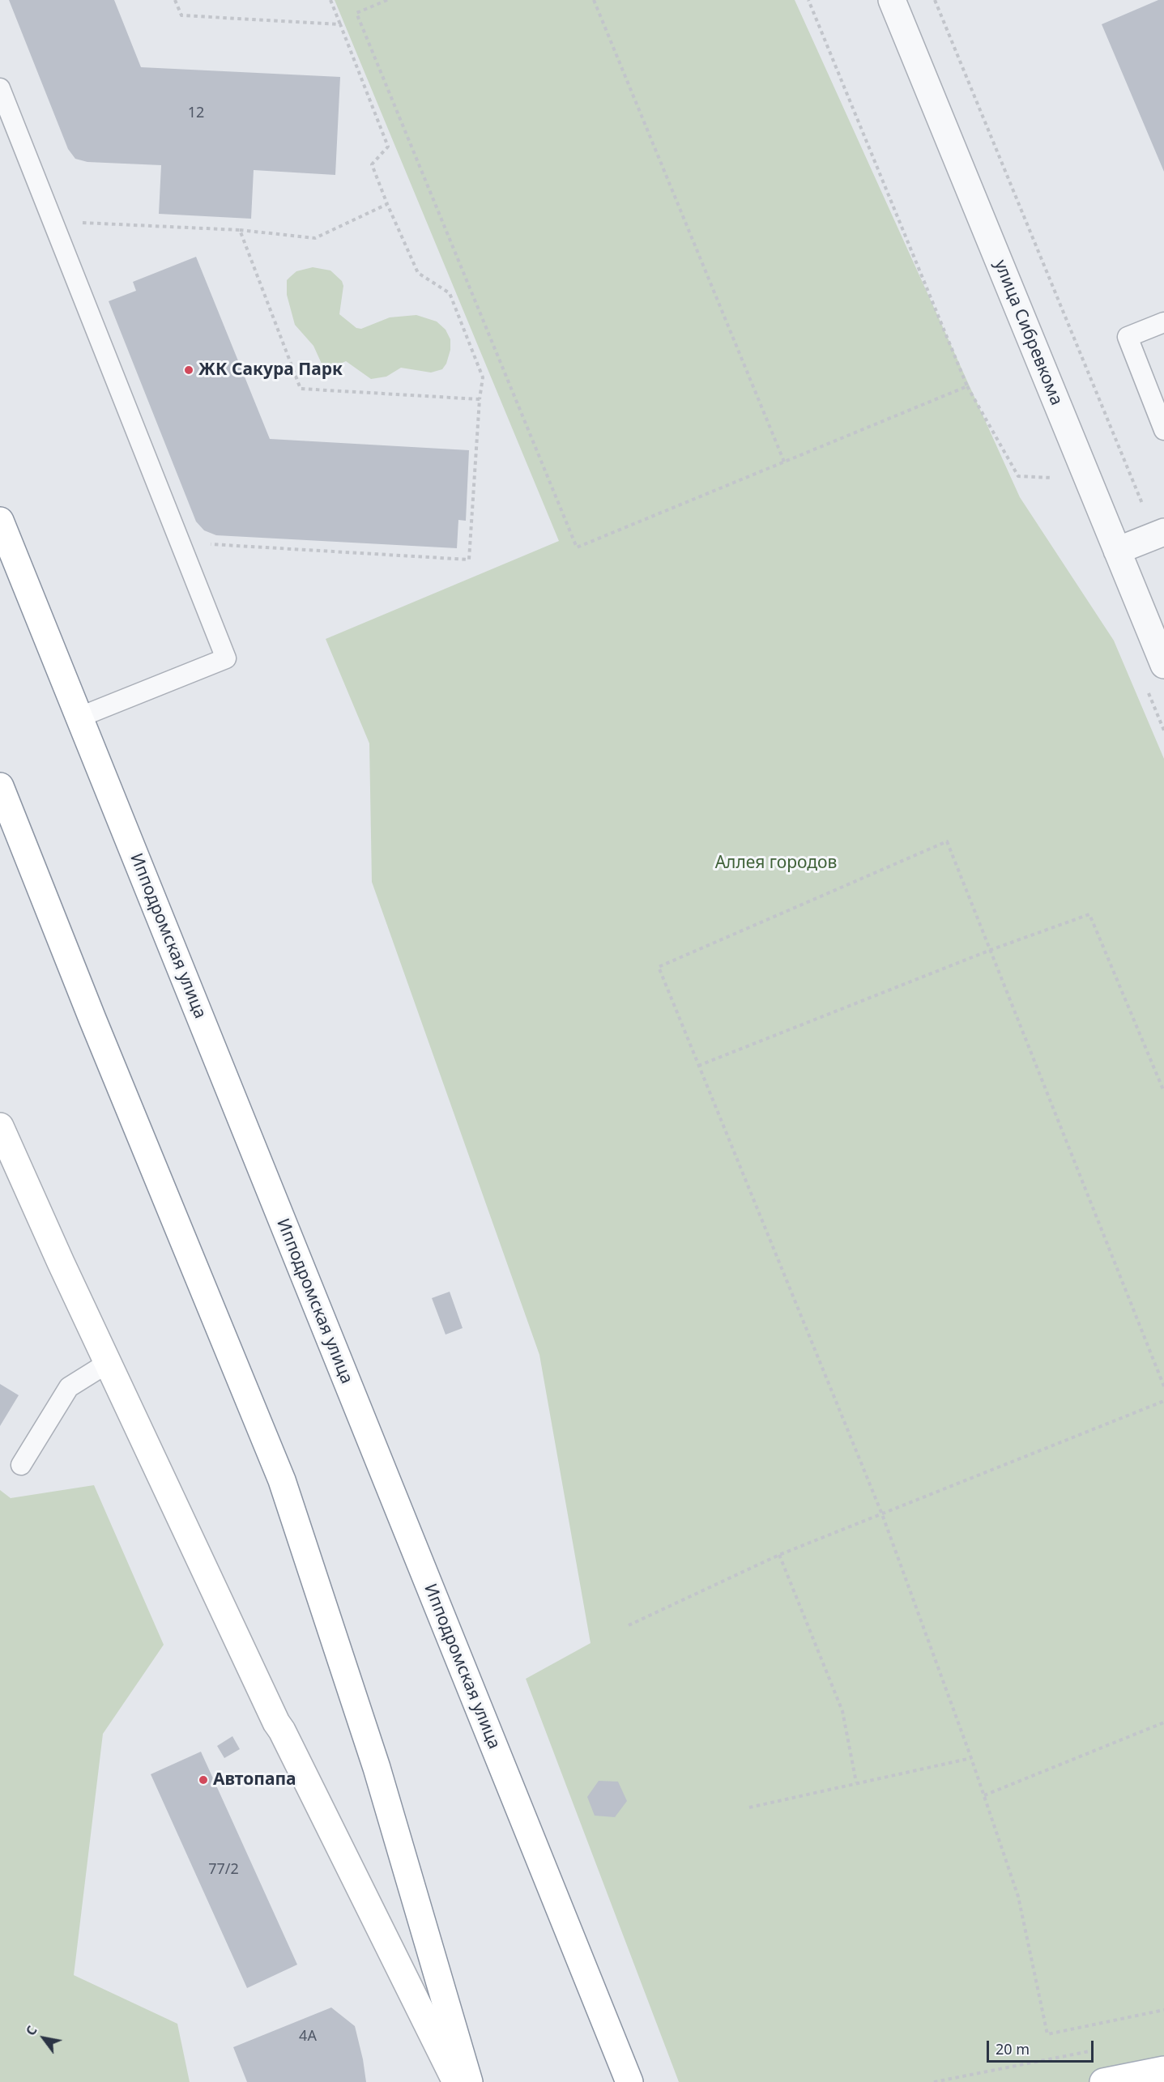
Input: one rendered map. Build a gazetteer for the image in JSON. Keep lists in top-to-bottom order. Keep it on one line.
{"streets":{"main road":["Ипподромская улица"],"street":["улица Сибревкома"]},"parks":["Аллея городов"],"places":["ЖК Сакура Парк","Автопапа"],"house_numbers":["12","77/2","4А"],"scale_bar":"20 m","north":"top left"}
